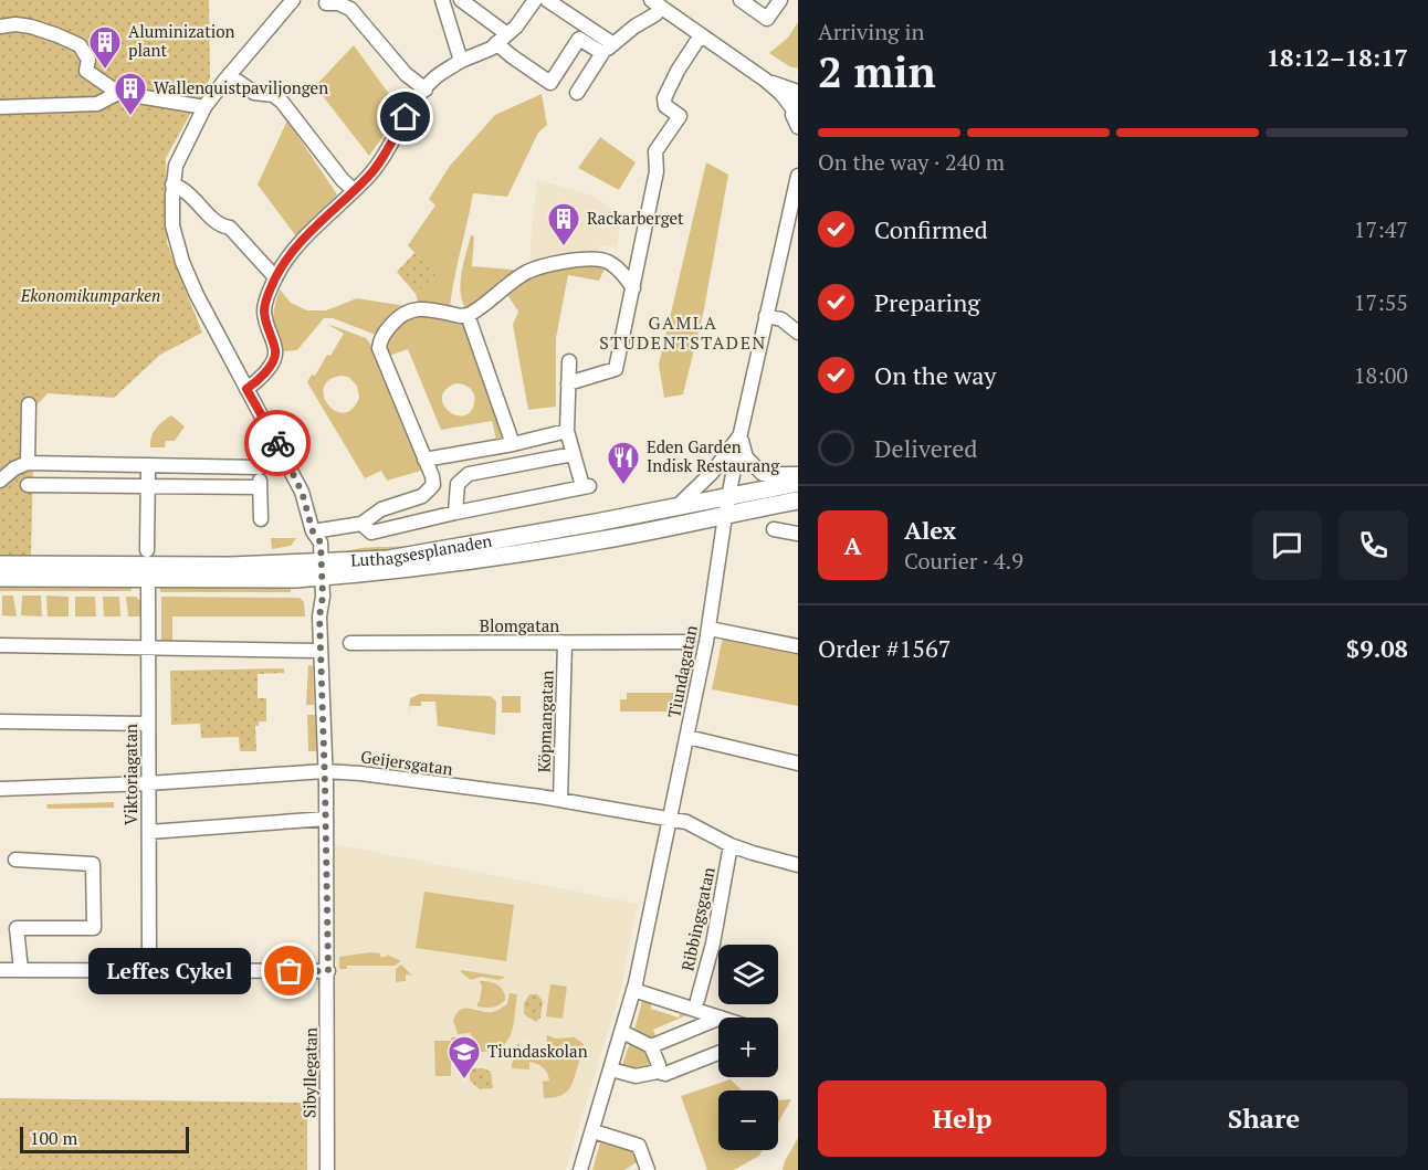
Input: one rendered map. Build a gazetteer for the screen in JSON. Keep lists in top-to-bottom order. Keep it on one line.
{"streets":{"main road":["Luthagsesplanaden"],"street":["Blomgatan","Tiundagatan","Köpmangatan","Geijersgatan","Viktoriagatan","Ribbingsgatan","Sibyllegatan"]},"crossings":[["Luthagsesplanaden","Tiundagatan"],["Luthagsesplanaden","Viktoriagatan"],["Luthagsesplanaden","Sibyllegatan"],["Blomgatan","Köpmangatan"],["Tiundagatan","Geijersgatan"],["Köpmangatan","Geijersgatan"],["Geijersgatan","Viktoriagatan"],["Geijersgatan","Ribbingsgatan"],["Geijersgatan","Sibyllegatan"]],"districts":["GAMLA STUDENTSTADEN"],"parks":["Ekonomikumparken"],"places":{"building":["Aluminization plant","Wallenquistpaviljongen","Rackarberget"],"restaurant":["Eden Garden Indisk Restaurang"],"other":["Leffes Cykel"],"school or university":["Tiundaskolan"]},"scale_bar":"100 m","page":{"heading":["2 min","Arriving in","18:12–18:17"],"panel":["Alex","Courier · 4.9","Order #1567","$9.08"],"bar":"On the way · 240 m","list":[["Confirmed","17:47"],["Preparing","17:55"],["On the way","18:00"],"Delivered"],"round":"A","map_buttons":["+","−"],"bubble":"Leffes Cykel","buttons":["Help","Share"],"scale":"100 m"}}
